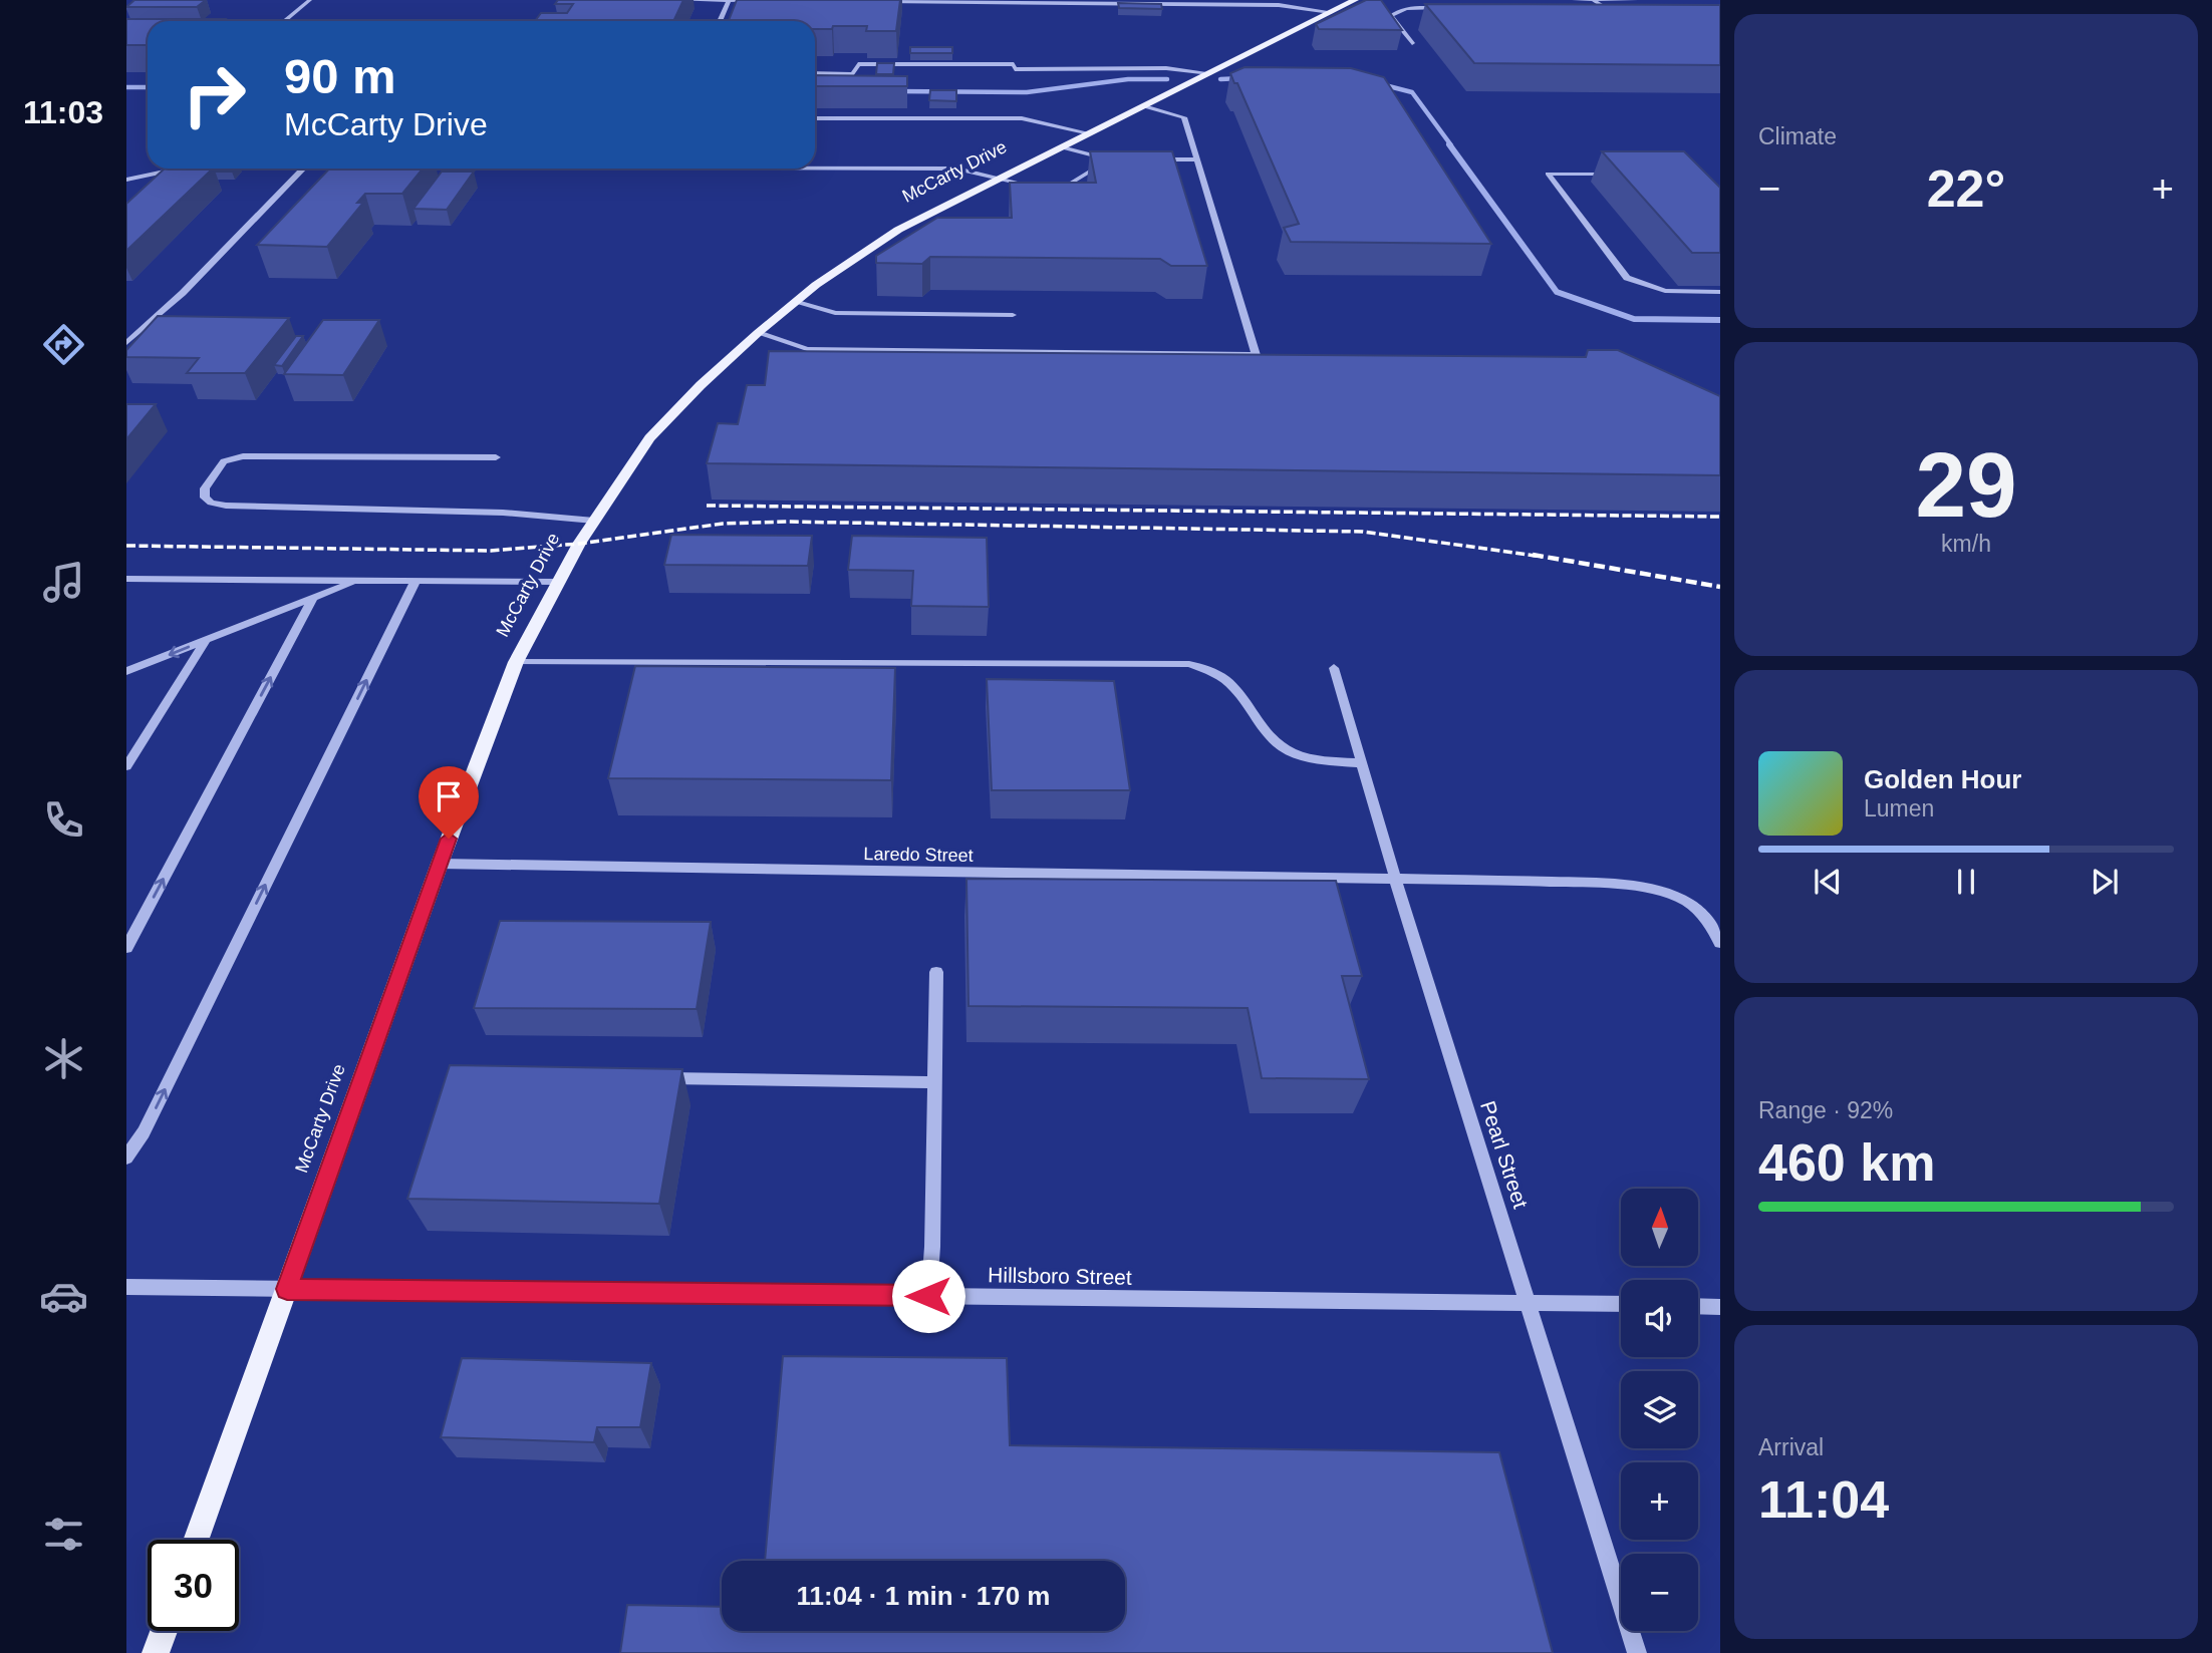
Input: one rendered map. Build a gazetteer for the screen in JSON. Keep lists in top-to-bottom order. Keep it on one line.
{"streets":{"main road":["McCarty Drive"],"street":["Laredo Street","Pearl Street","Hillsboro Street"]},"crossings":[["McCarty Drive","Laredo Street"],["McCarty Drive","Hillsboro Street"],["Laredo Street","Pearl Street"],["Pearl Street","Hillsboro Street"]],"north":"top","page":{"tabs":"11:03","tile":["Climate",["29","km/h"],["Range · 92%","460 km"],["Arrival","11:04"]],"turn":["90 m","McCarty Drive"],"heat":["−","22°","+"],"song":["Golden Hour","Lumen"],"map_buttons":["+","−"],"limit":"30","trip":"11:04 · 1 min · 170 m"}}
